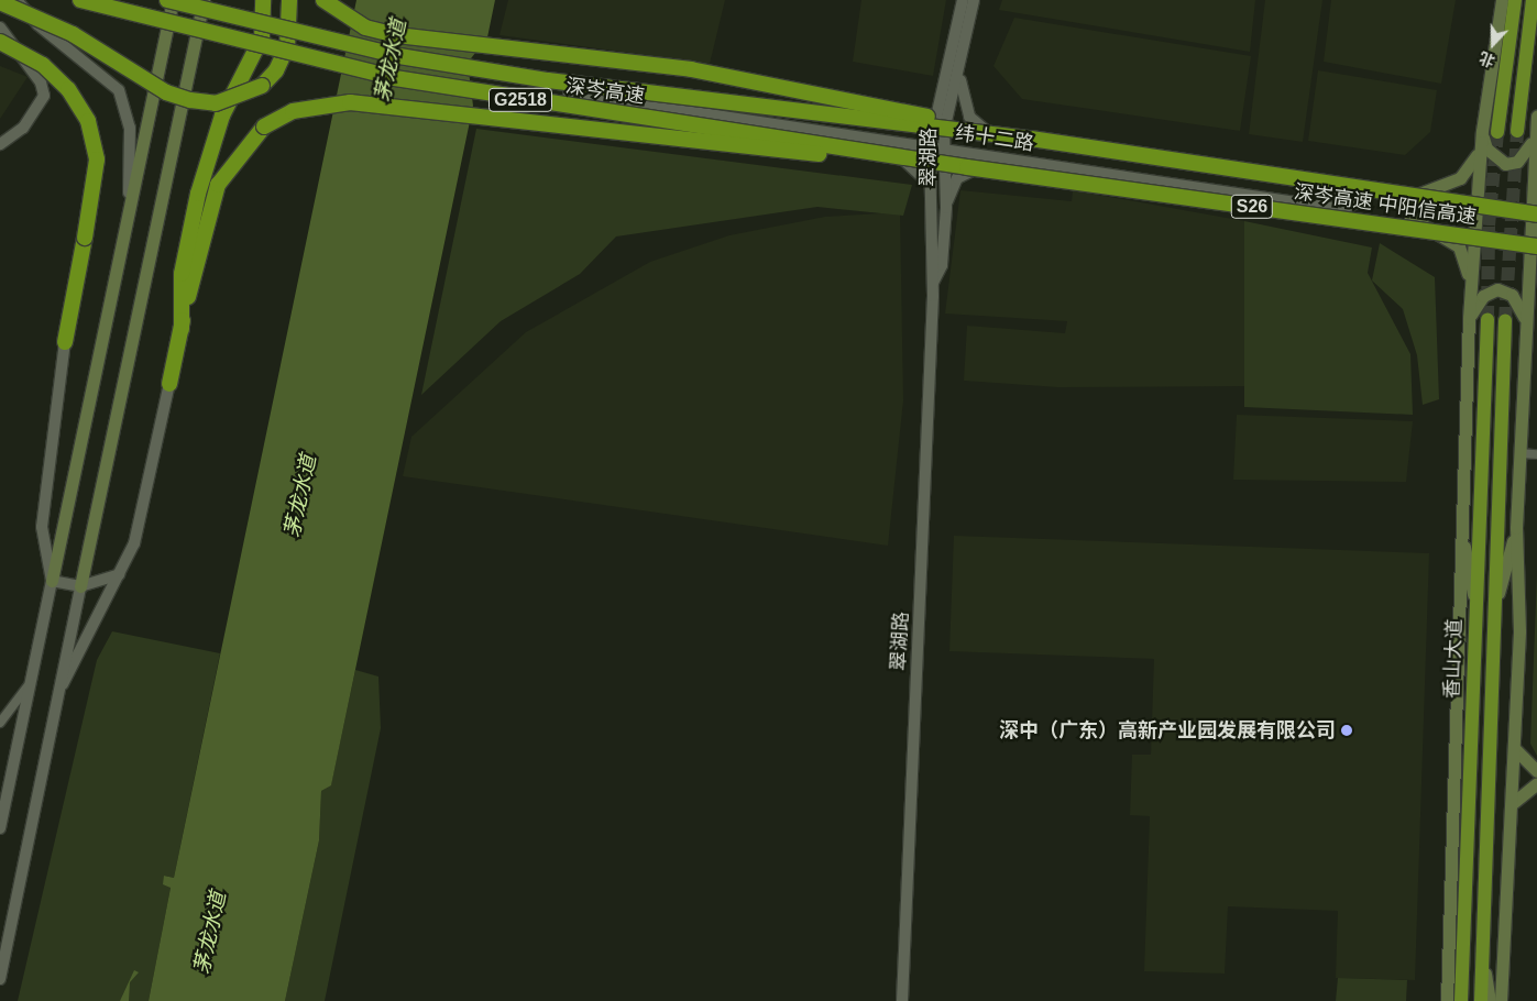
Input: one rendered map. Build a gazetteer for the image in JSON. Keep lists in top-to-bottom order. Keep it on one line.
{"streets":{"highway":["深岑高速","G2518","深岑高速 中阳信高速","S26","香山大道"],"street":["纬十二路","翠湖路"]},"crossings":[["深岑高速","深岑高速 中阳信高速"],["纬十二路","翠湖路"]],"water":["茅龙水道"],"places":["深中（广东）高新产业园发展有限公司"],"north":"bottom"}
